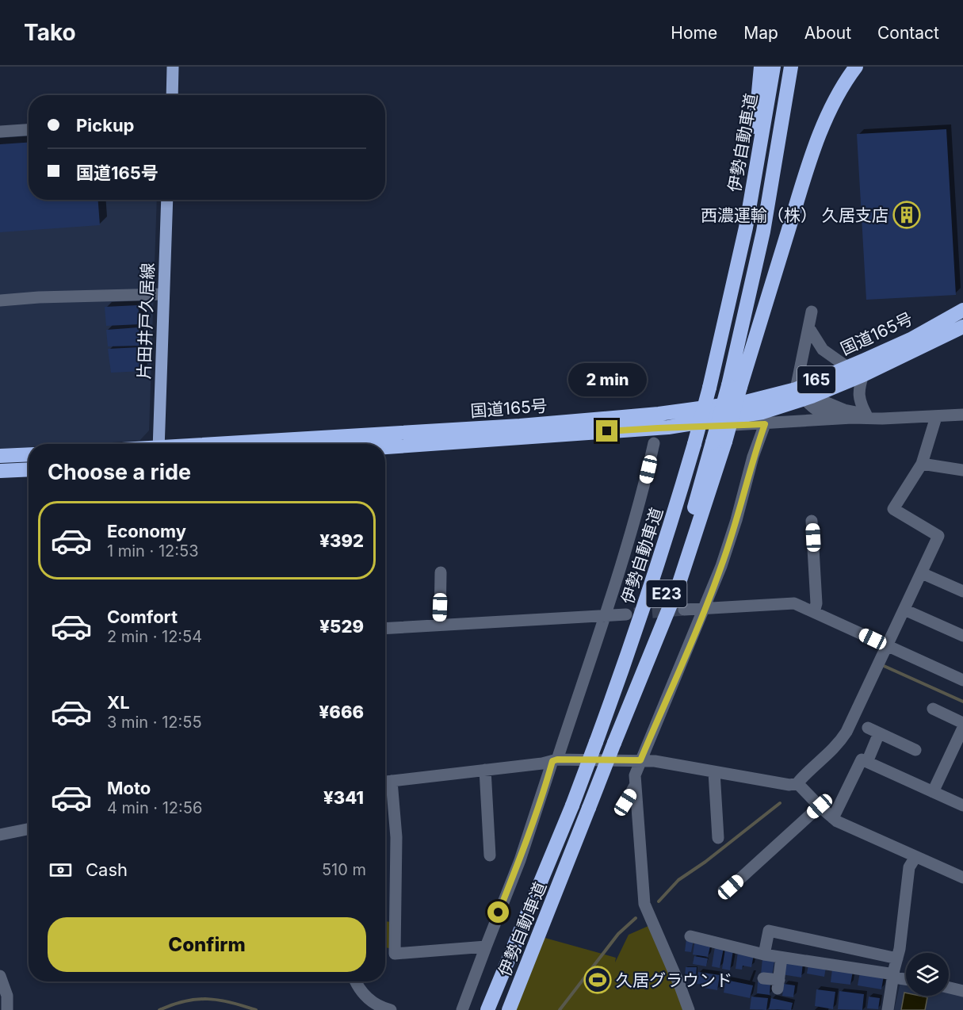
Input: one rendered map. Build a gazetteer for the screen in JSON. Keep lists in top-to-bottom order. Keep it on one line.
{"streets":{"highway":["伊勢自動車道","国道165号","165","E23"],"main road":["片田井戸久居線"]},"places":{"building":["西濃運輸（株） 久居支店"],"sports":["久居グラウンド"]},"page":{"header":"Tako","nav":["Home","Map","About","Contact"],"banner":["Pickup","国道165号"],"bubble":"2 min","heading":"Choose a ride","list":[{"name":"Economy","note":"1 min · 12:53","value":"¥392"},{"name":"Comfort","note":"2 min · 12:54","value":"¥529"},{"name":"XL","note":"3 min · 12:55","value":"¥666"},{"name":"Moto","note":"4 min · 12:56","value":"¥341"}],"pay":["Cash","510 m"],"buttons":"Confirm"}}
